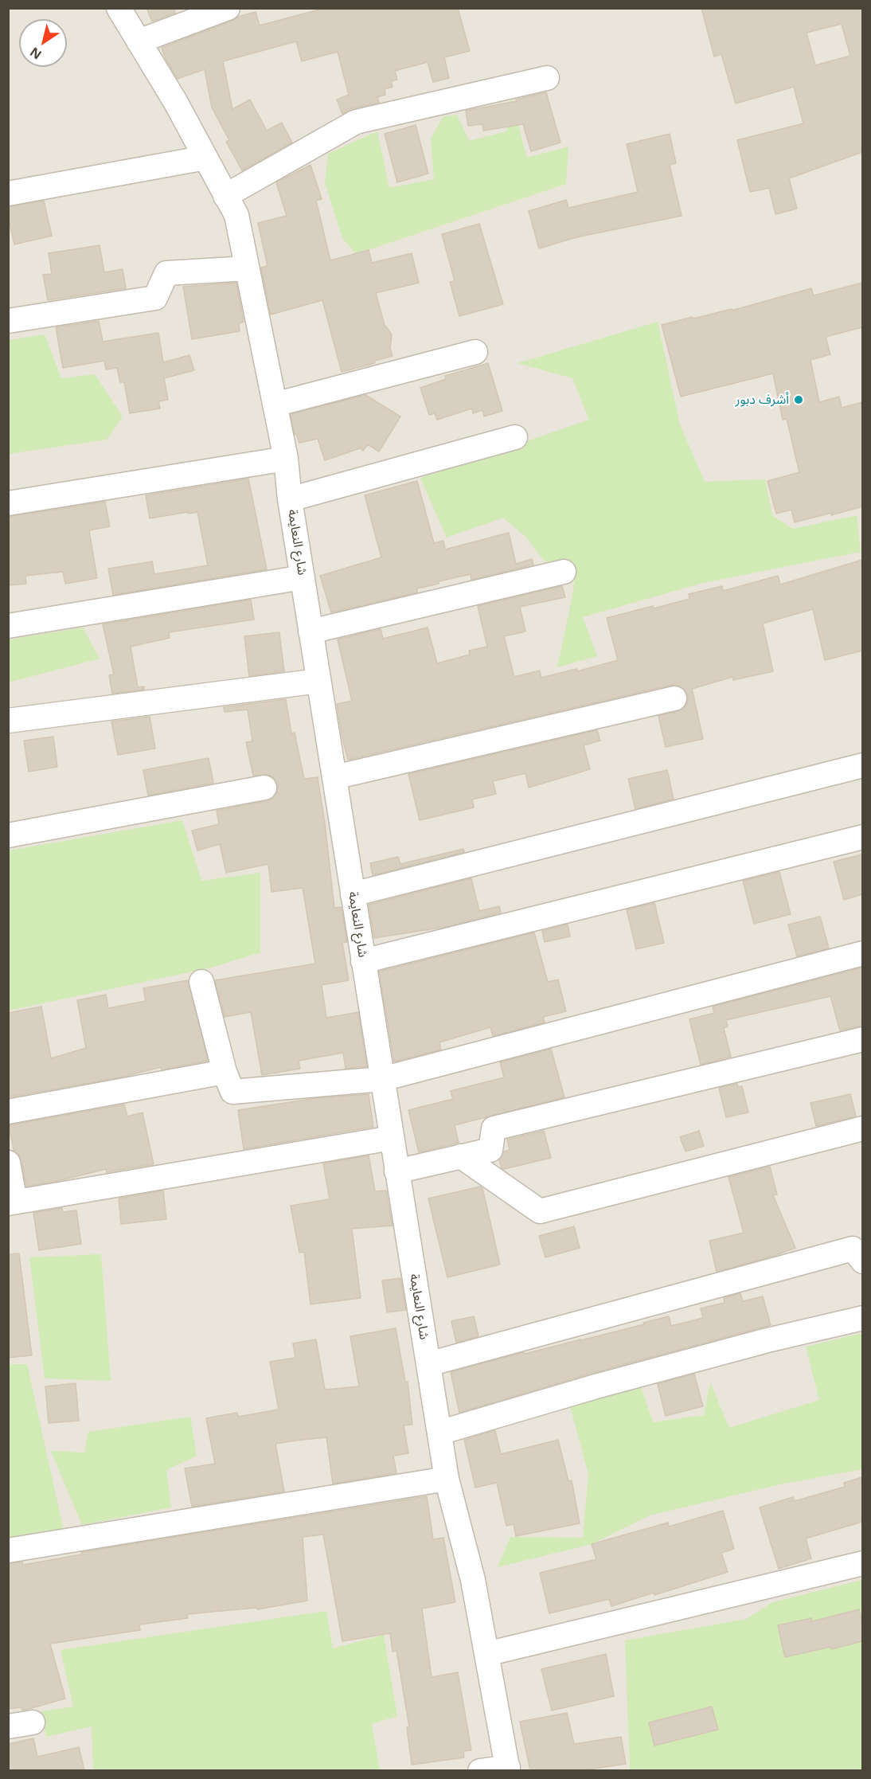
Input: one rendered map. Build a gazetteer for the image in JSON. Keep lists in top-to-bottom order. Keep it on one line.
{"streets":{"street":["شارع النعايمة"]},"places":["أشرف دبور"],"north":"bottom left"}
